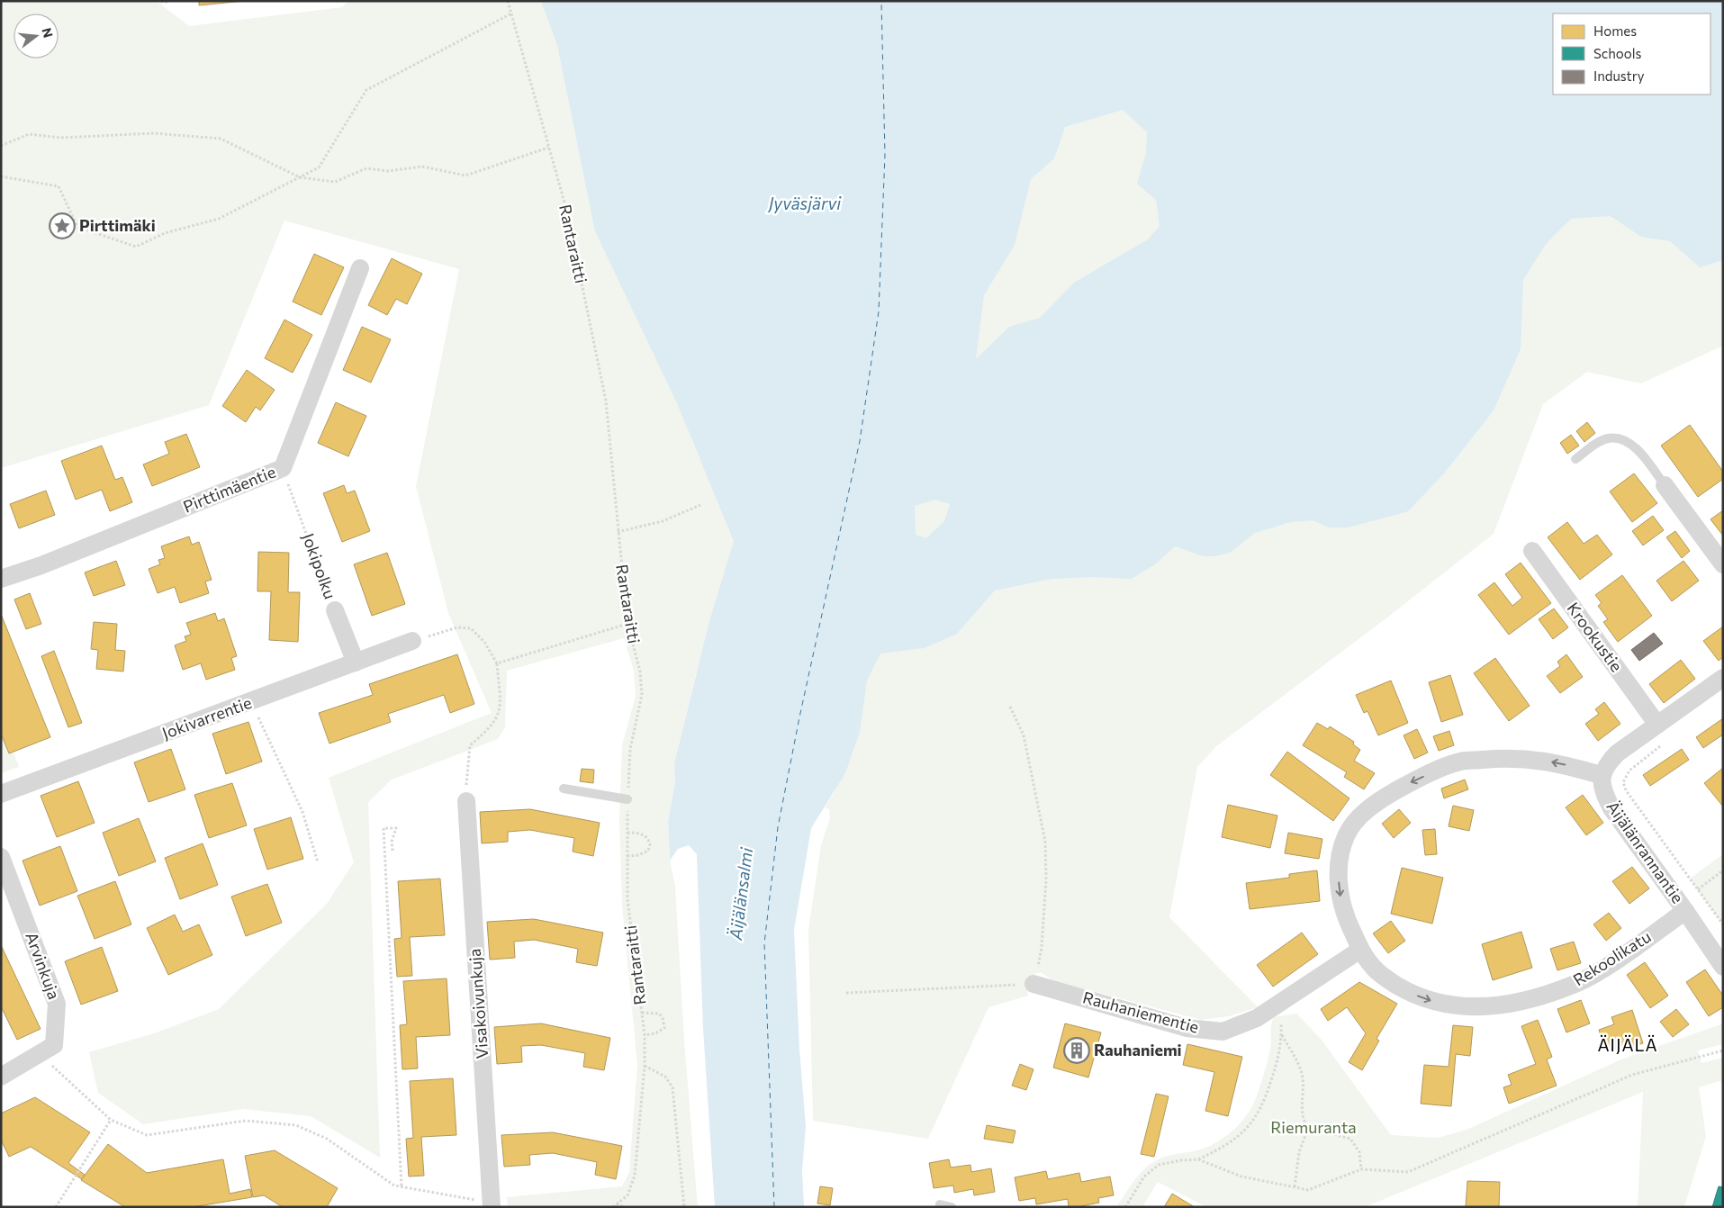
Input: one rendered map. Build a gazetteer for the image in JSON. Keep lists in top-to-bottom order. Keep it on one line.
{"streets":{"street":["Pirttimäentie","Jokipolku","Krookustie","Jokivarrentie","Äijälänrannantie","Rekoolikatu","Arvinkuja","Visakoivunkuja","Rauhaniementie"],"path":["Rantaraitti"]},"crossings":[["Pirttimäentie","Jokipolku"],["Jokipolku","Jokivarrentie"],["Äijälänrannantie","Rekoolikatu"],["Rekoolikatu","Rauhaniementie"]],"districts":["ÄIJÄLÄ"],"water":["Jyväsjärvi","Äijälänsalmi"],"parks":["Riemuranta"],"places":{"place":["Pirttimäki"],"building":["Rauhaniemi"]},"legend":["Homes","Schools","Industry"],"north":"right"}
